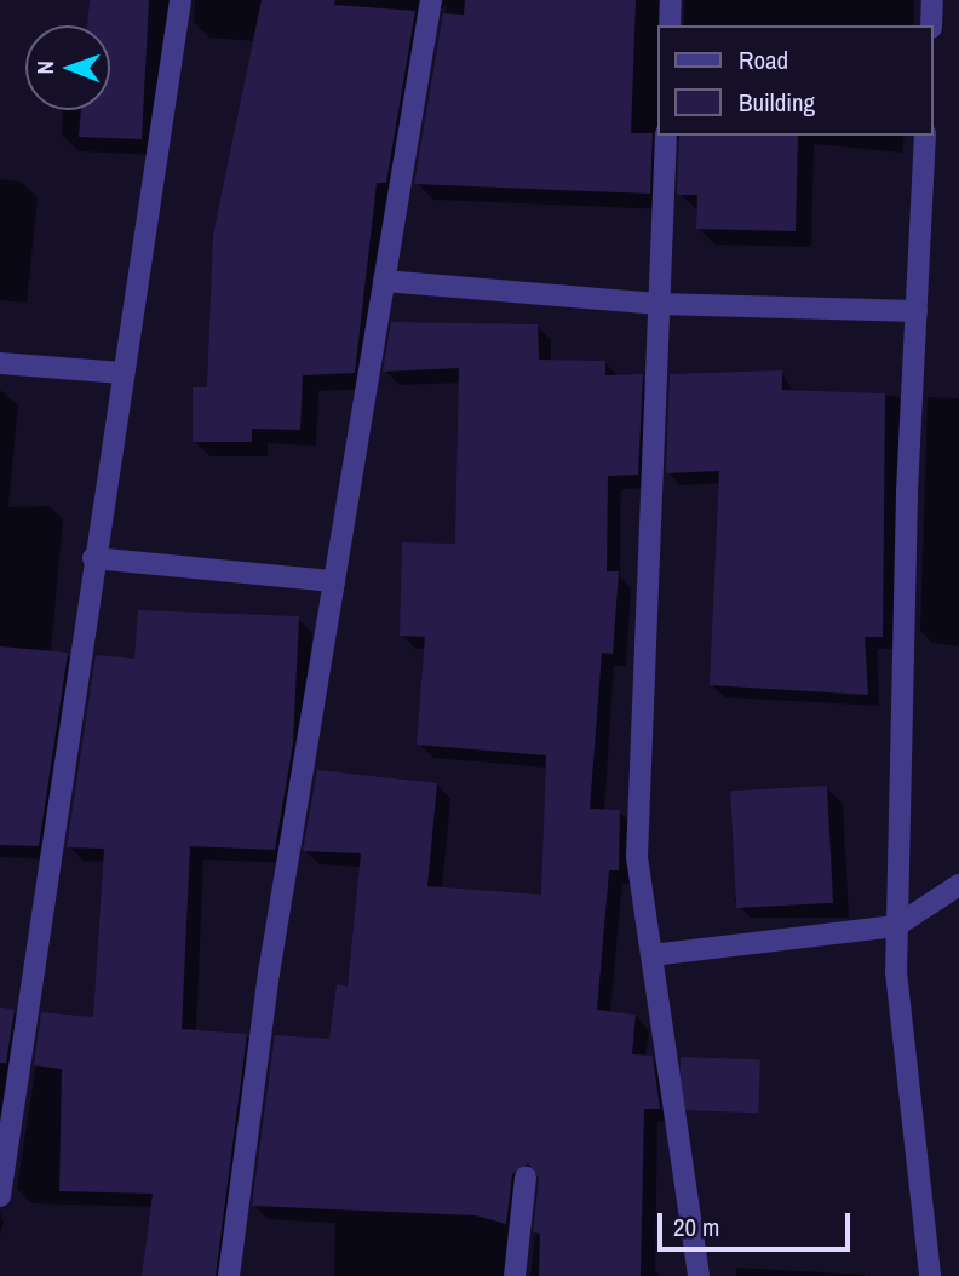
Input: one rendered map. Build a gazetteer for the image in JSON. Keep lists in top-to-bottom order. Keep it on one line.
{"legend":["Road","Building"],"scale_bar":"20 m","north":"left"}
